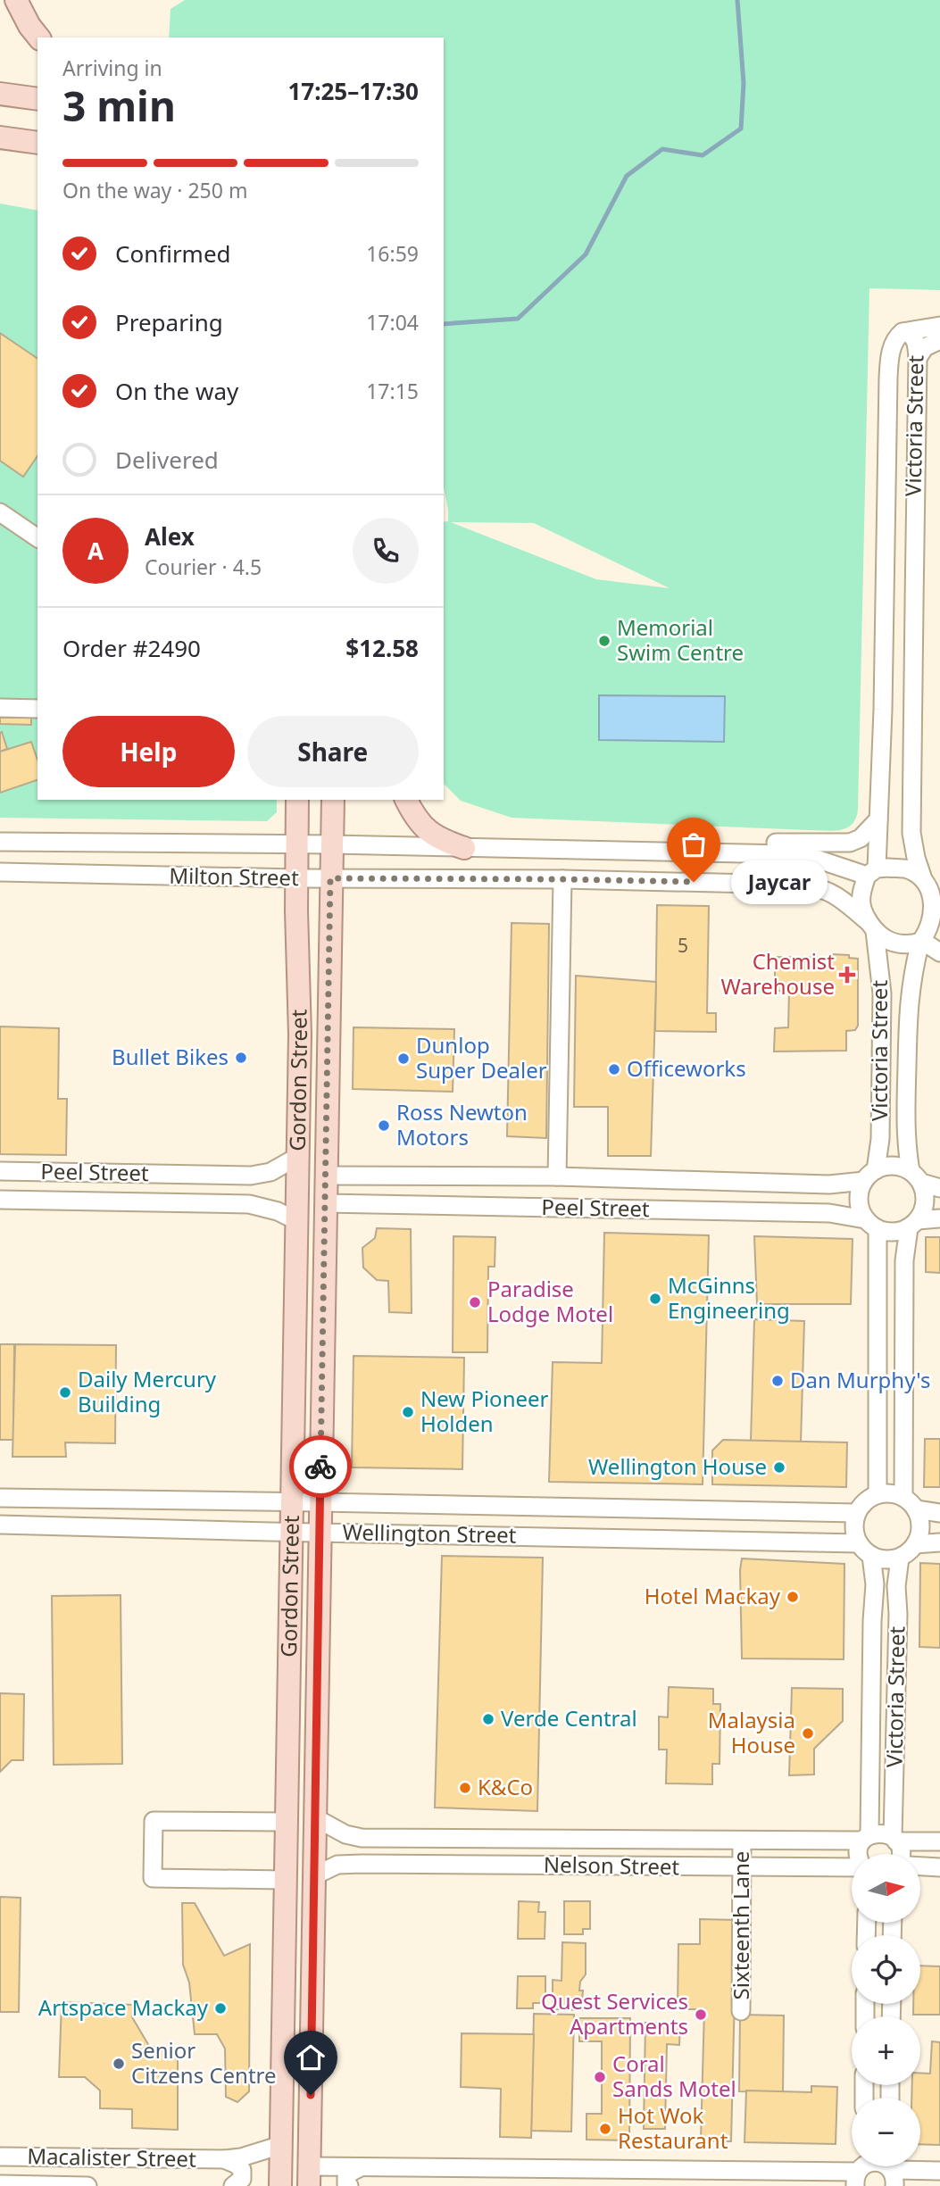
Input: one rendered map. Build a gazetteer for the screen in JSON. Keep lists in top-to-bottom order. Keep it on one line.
{"streets":{"main road":["Gordon Street"],"street":["Victoria Street","Milton Street","Peel Street","Wellington Street","Nelson Street","Sixteenth Lane","Macalister Street"]},"crossings":[["Victoria Street","Milton Street"],["Victoria Street","Peel Street"],["Victoria Street","Wellington Street"],["Victoria Street","Nelson Street"],["Milton Street","Gordon Street"],["Gordon Street","Peel Street"],["Gordon Street","Wellington Street"],["Gordon Street","Nelson Street"],["Gordon Street","Macalister Street"],["Nelson Street","Sixteenth Lane"]],"places":{"other":["Memorial Swim Centre","Jaycar","Bullet Bikes","Dunlop Super Dealer","Officeworks","Ross Newton Motors","McGinns Engineering","Paradise Lodge Motel","Dan Murphy's","Daily Mercury Building","New Pioneer Holden","Wellington House","Hotel Mackay","Verde Central","Malaysia House","K&Co","Artspace Mackay","Quest Services Apartments","Senior Citzens Centre","Coral Sands Motel","Hot Wok Restaurant"],"health":["Chemist Warehouse"]},"house_numbers":["5"],"north":"right","page":{"heading":["3 min","Arriving in","17:25–17:30"],"panel":["Alex","Courier · 4.5","Order #2490","$12.58"],"bar":"On the way · 250 m","list":[["Confirmed","16:59"],["Preparing","17:04"],["On the way","17:15"],"Delivered"],"round":"A","buttons":["Help","Share"],"bubble":"Jaycar","map_buttons":["+","−"]}}
